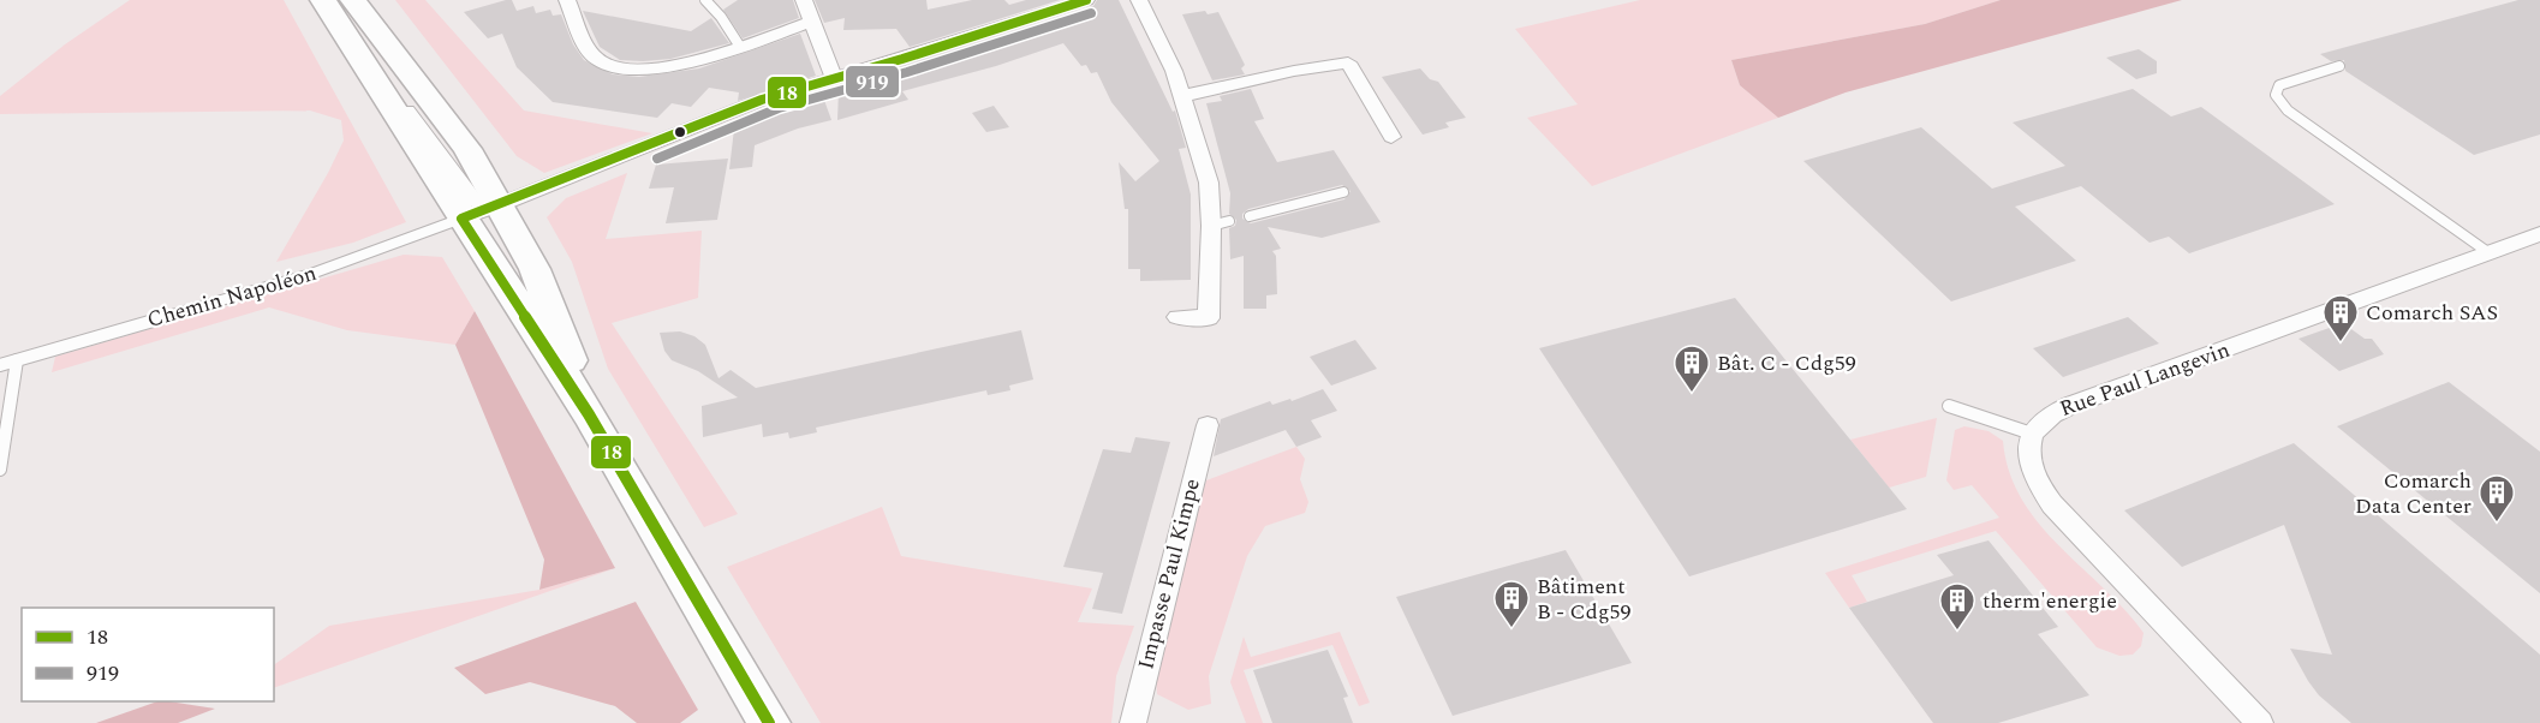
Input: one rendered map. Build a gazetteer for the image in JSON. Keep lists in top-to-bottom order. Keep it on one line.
{"streets":{"street":["Rue Paul Langevin","Impasse Paul Kimpe"],"lane":["Chemin Napoléon"]},"places":{"building":["Comarch SAS","Bât. C - Cdg59","Comarch Data Center","Bâtiment B - Cdg59","therm'energie"]},"lines":["transit line 18","transit line 919"],"legend":["18","919"]}
